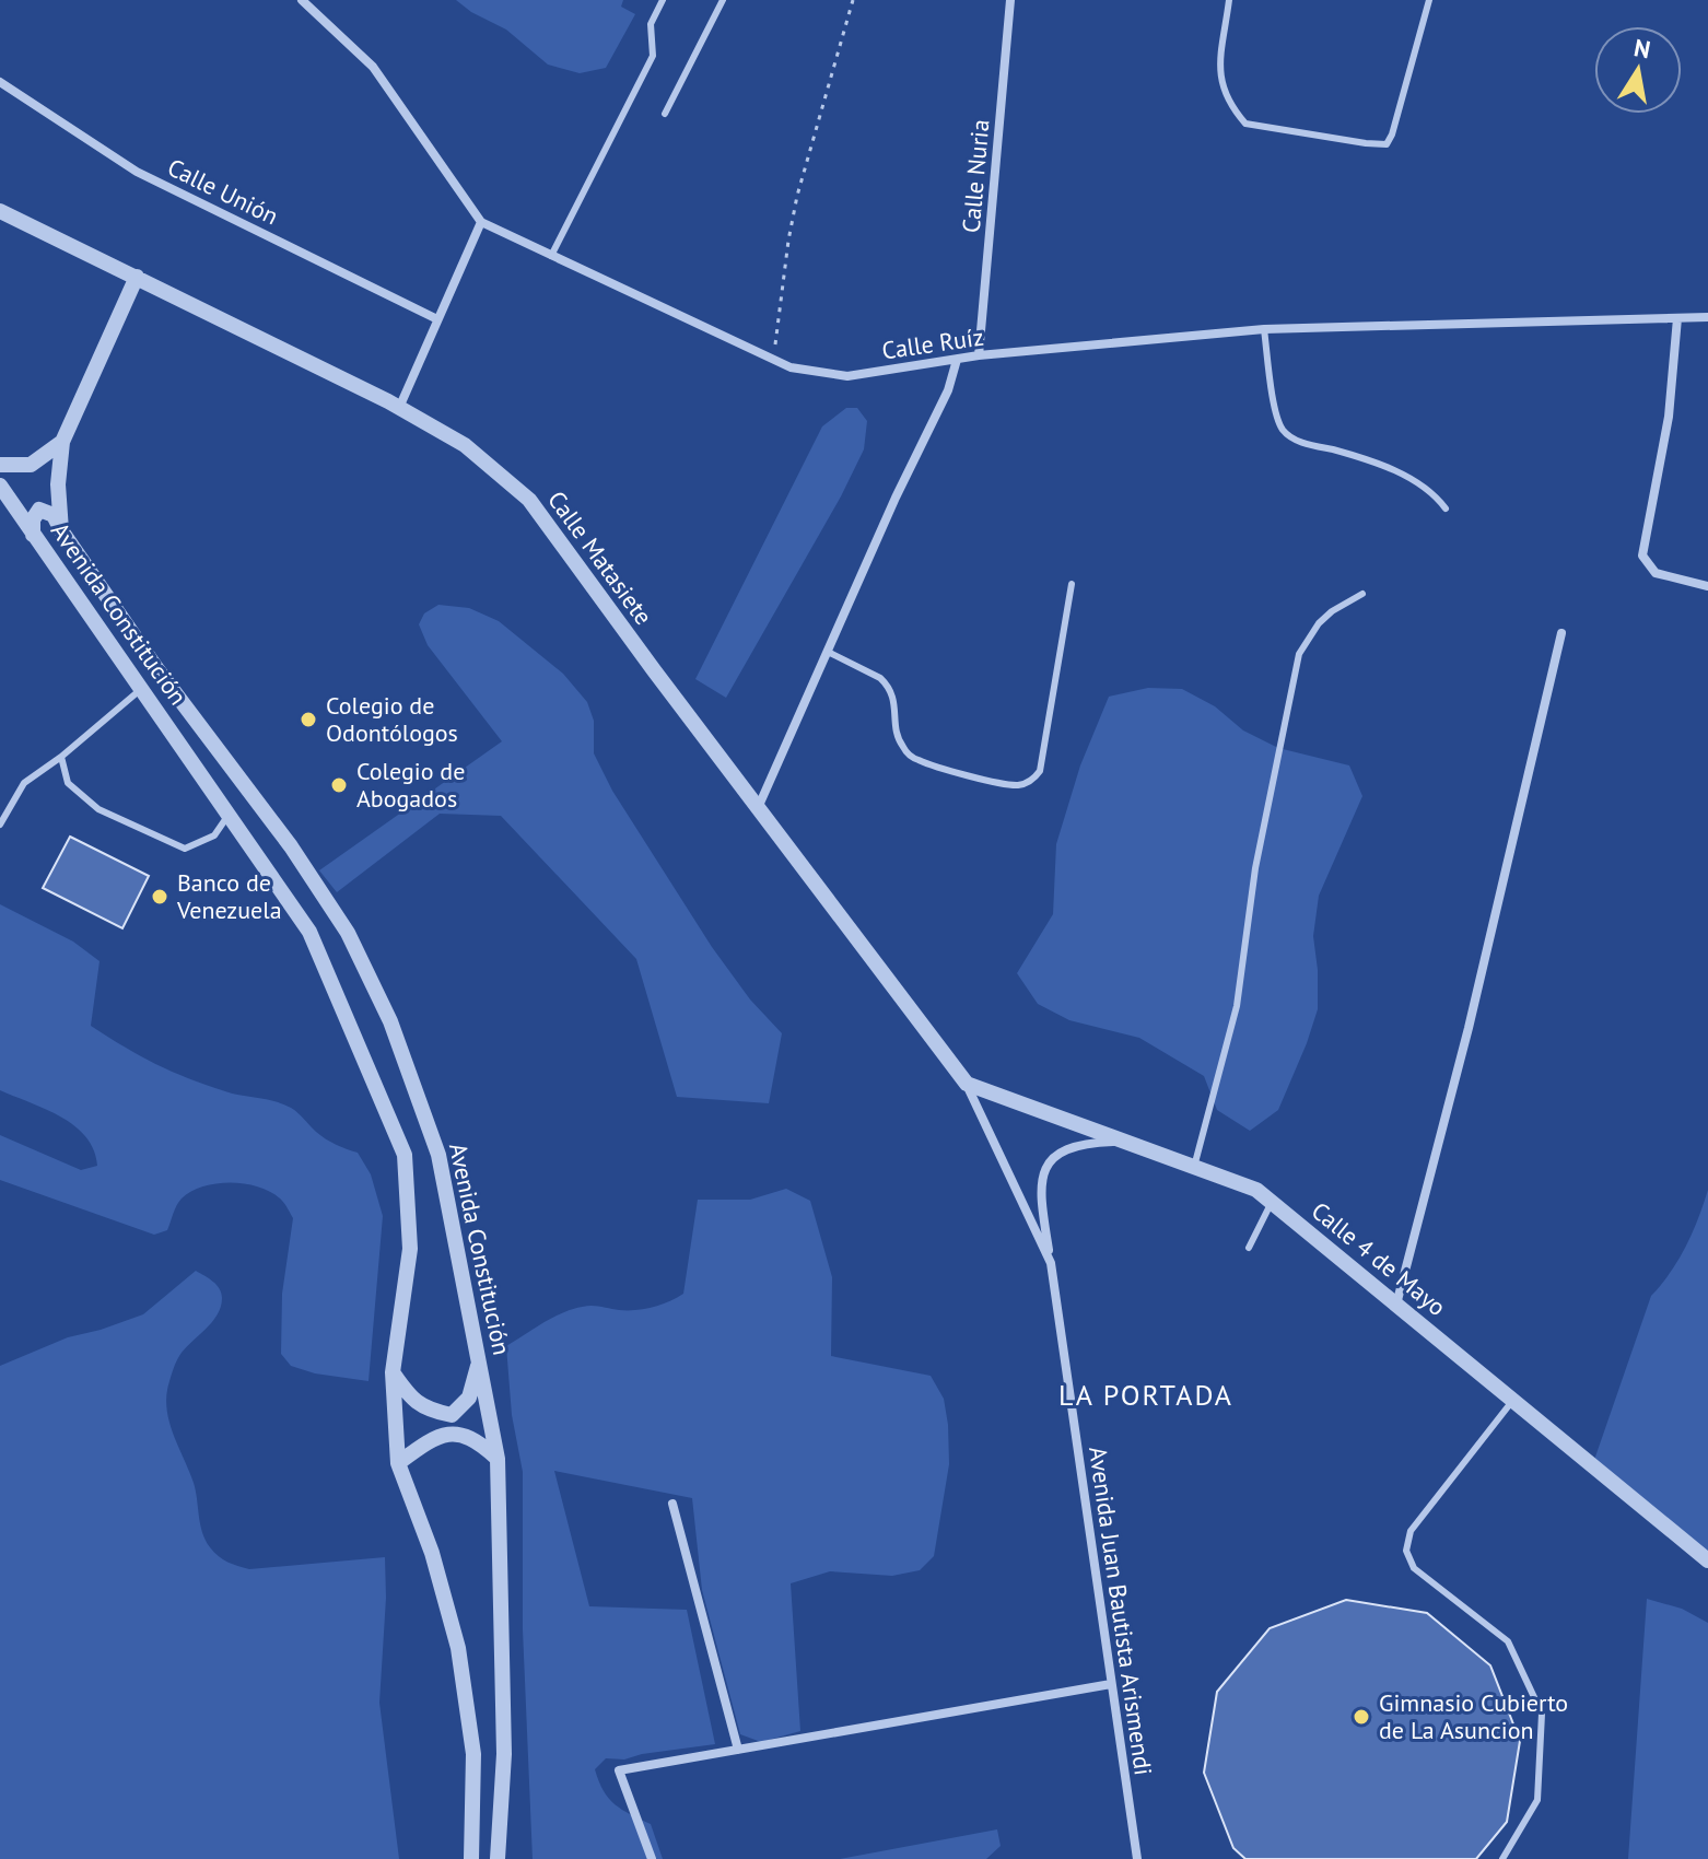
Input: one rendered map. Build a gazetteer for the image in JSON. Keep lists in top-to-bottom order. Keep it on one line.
{"streets":{"street":["Calle Nuria","Calle Unión","Calle Ruíz","Calle Matasiete","Avenida Constitución","Calle 4 de Mayo","Avenida Juan Bautista Arismendi"]},"crossings":[["Calle Nuria","Calle Ruíz"],["Calle Matasiete","Calle 4 de Mayo"],["Calle Matasiete","Avenida Juan Bautista Arismendi"],["Calle 4 de Mayo","Avenida Juan Bautista Arismendi"]],"districts":["LA PORTADA"],"places":["Colegio de Odontólogos","Colegio de Abogados","Banco de Venezuela","Gimnasio Cubierto de La Asuncion"],"north":"top"}
